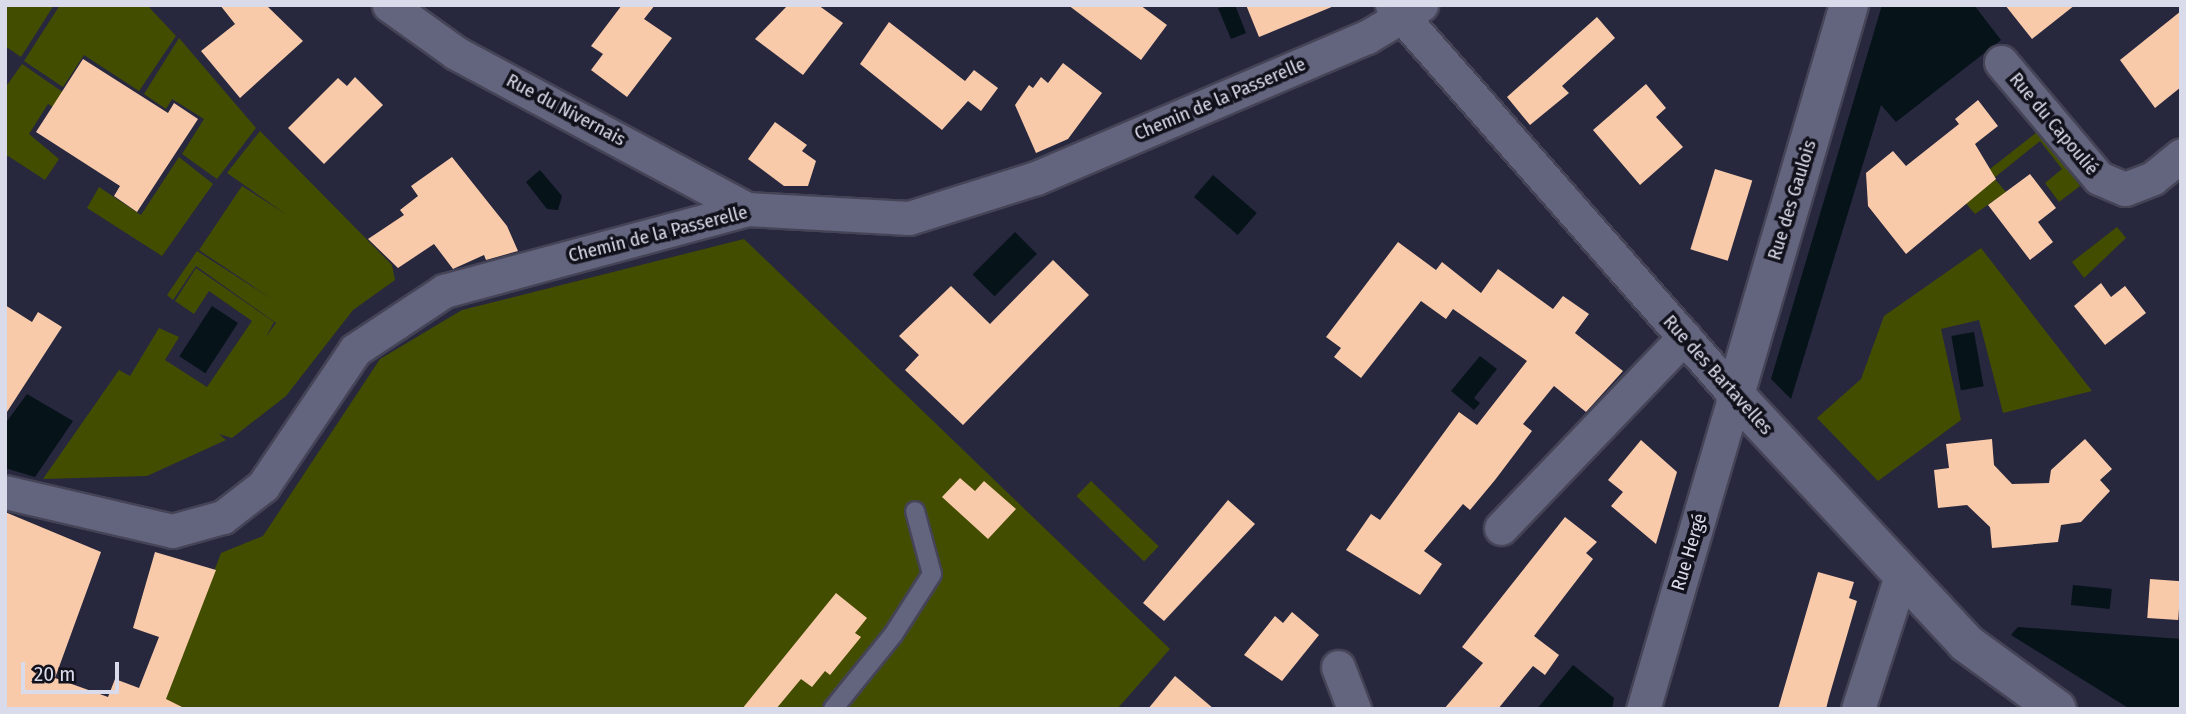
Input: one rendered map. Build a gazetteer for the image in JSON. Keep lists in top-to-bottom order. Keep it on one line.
{"streets":{"street":["Chemin de la Passerelle","Rue du Nivernais","Rue du Capoulié","Rue des Gaulois","Rue des Bartavelles","Rue Hergé"]},"crossings":[["Chemin de la Passerelle","Rue du Nivernais"],["Chemin de la Passerelle","Rue des Bartavelles"],["Rue des Gaulois","Rue des Bartavelles"],["Rue des Gaulois","Rue Hergé"],["Rue des Bartavelles","Rue Hergé"]],"scale_bar":"20 m"}
